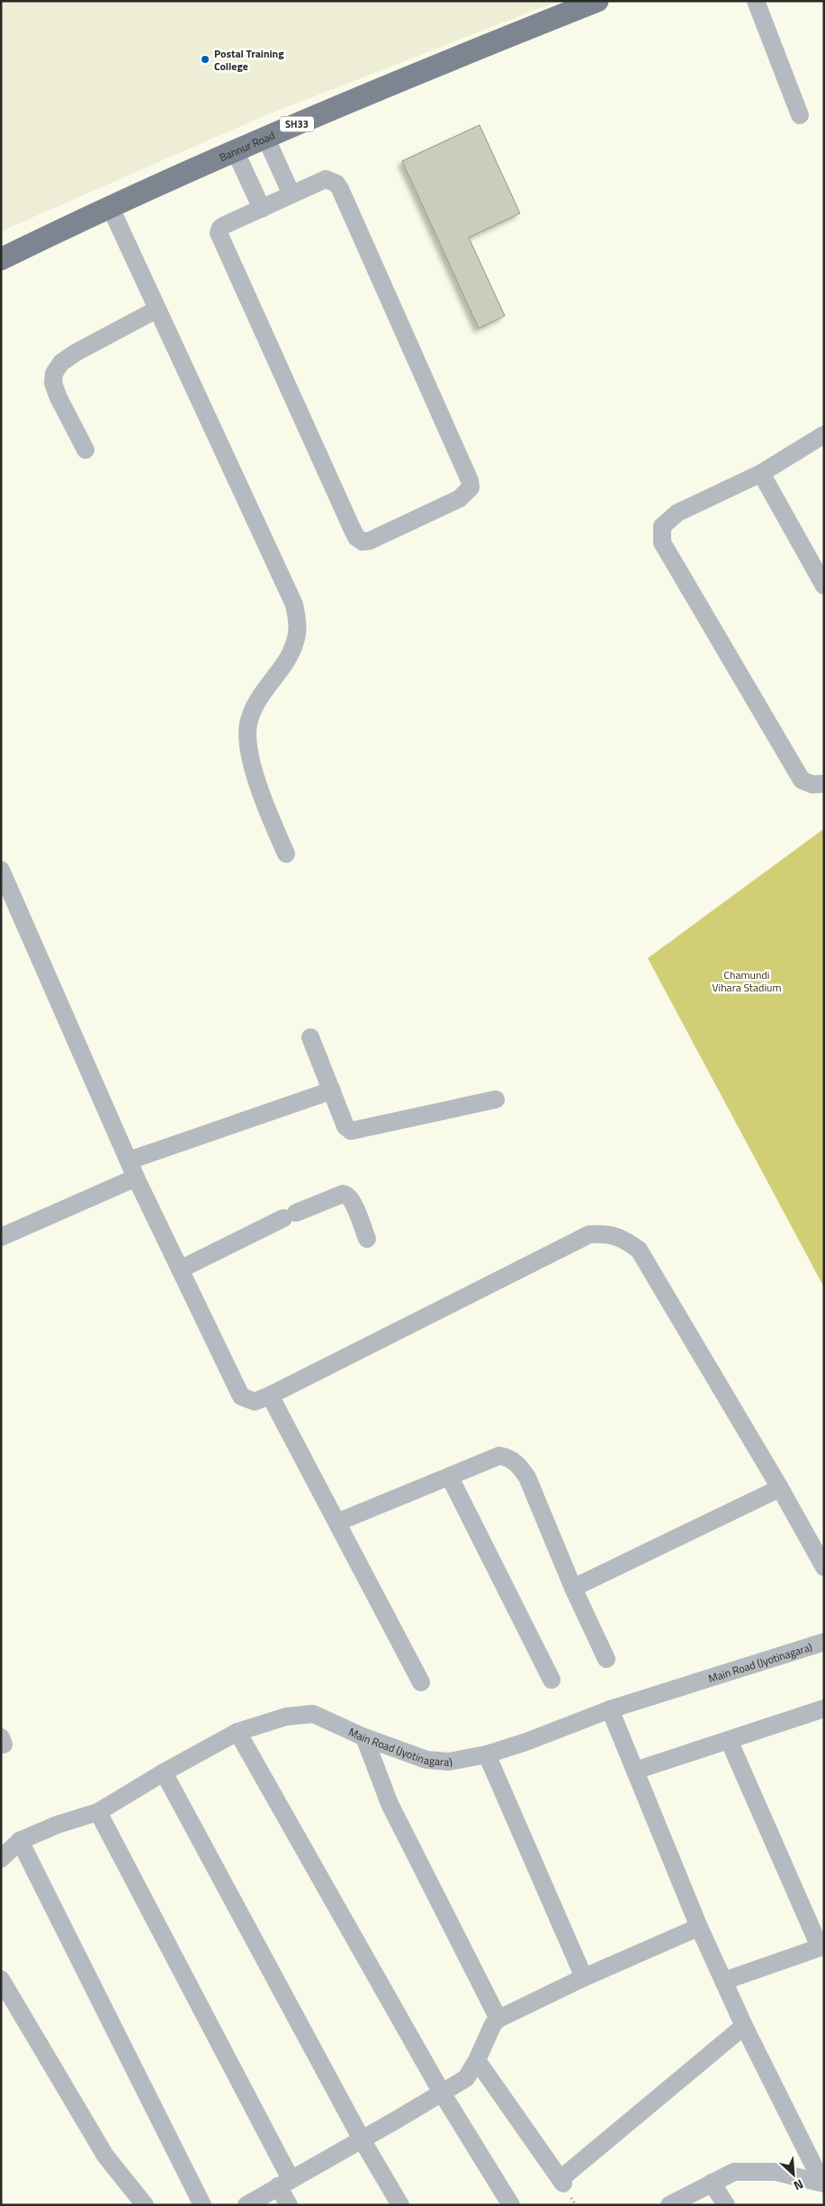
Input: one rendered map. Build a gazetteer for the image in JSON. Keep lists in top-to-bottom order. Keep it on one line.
{"streets":{"main road":["SH33","Bannur Road"],"street":["Main Road (Jyotinagara)"]},"parks":["Chamundi Vihara Stadium"],"places":["Postal Training College"],"north":"bottom right"}
